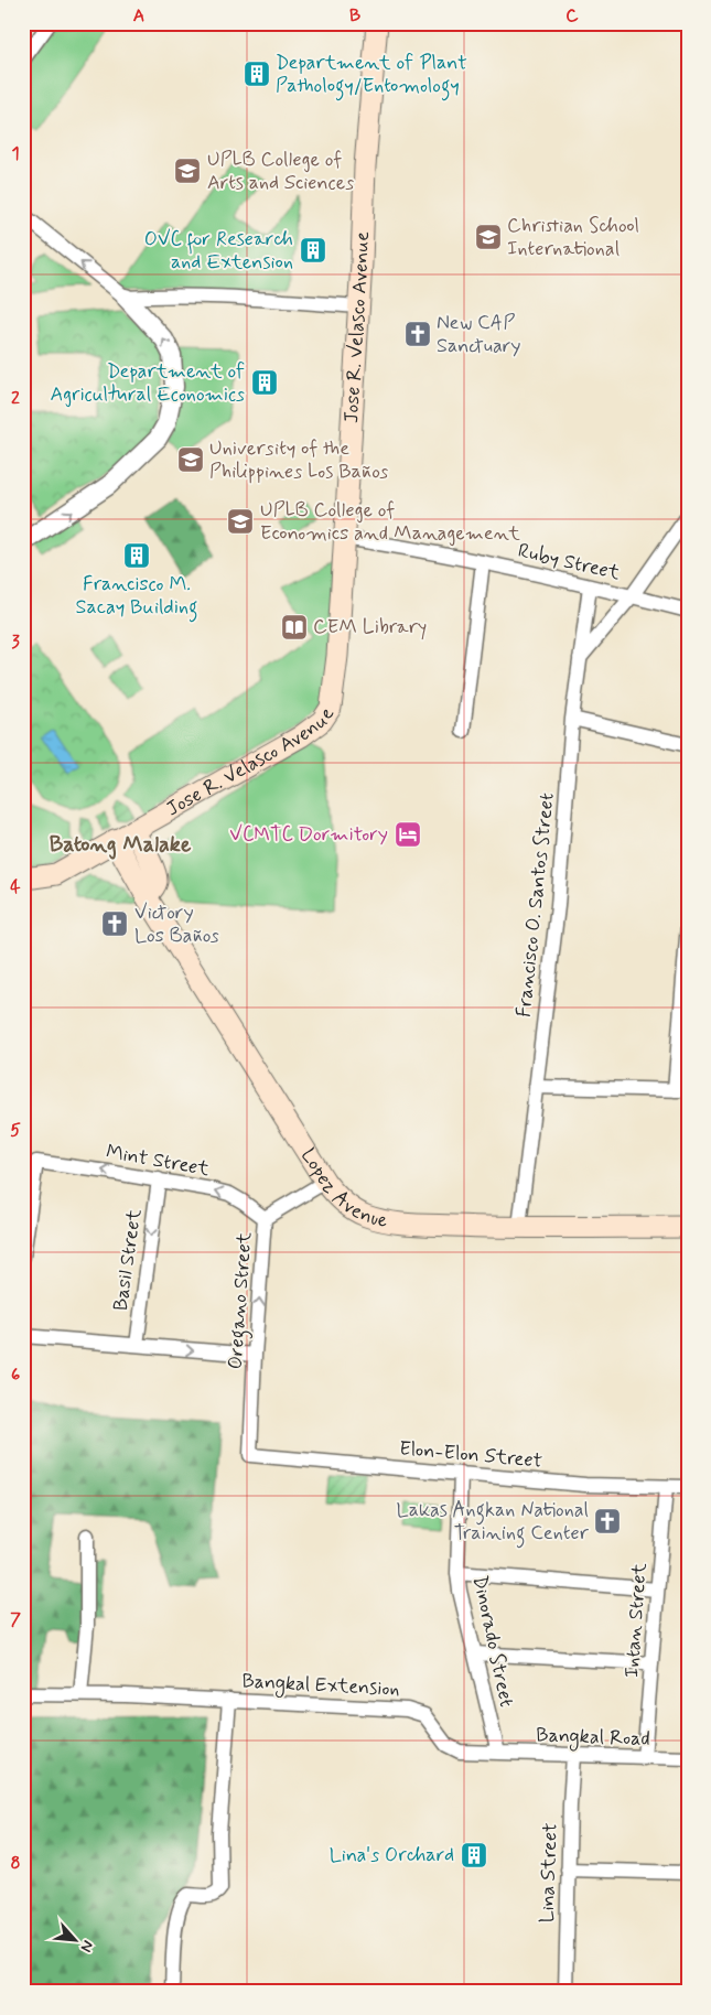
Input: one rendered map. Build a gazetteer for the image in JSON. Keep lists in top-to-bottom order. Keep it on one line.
{"streets":{"main road":["Jose R. Velasco Avenue","Lopez Avenue"],"street":["Ruby Street","Francisco O. Santos Street","Mint Street","Basil Street","Oregano Street","Elon-Elon Street","Intan Street","Dinorado Street","Bangkal Extension","Bangkal Road","Lina Street"]},"crossings":[["Jose R. Velasco Avenue","Ruby Street"],["Jose R. Velasco Avenue","Lopez Avenue"],["Ruby Street","Francisco O. Santos Street"],["Francisco O. Santos Street","Lopez Avenue"],["Mint Street","Basil Street"],["Mint Street","Oregano Street"],["Lopez Avenue","Oregano Street"],["Oregano Street","Elon-Elon Street"],["Elon-Elon Street","Intan Street"],["Elon-Elon Street","Dinorado Street"],["Intan Street","Bangkal Road"],["Dinorado Street","Bangkal Extension"],["Dinorado Street","Bangkal Road"],["Bangkal Extension","Bangkal Road"],["Bangkal Road","Lina Street"]],"one_way":["Basil Street","Oregano Street"],"districts":["Batong Malake"],"places":{"building":["Department of Plant Pathology/Entomology","OVC for Research and Extension","Department of Agricultural Economics","Francisco M. Sacay Building","Lina's Orchard"],"school or university":["UPLB College of Arts and Sciences","Christian School International","University of the Philippines Los Baños","UPLB College of Economics and Management"],"church":["New CAP Sanctuary","Victory Los Baños","Lakas Angkan National Training Center"],"library":["CEM Library"],"hotel":["VCMTC Dormitory"]},"north":"bottom right","grid":{"columns":["A","B","C"],"rows":["1","2","3","4","5","6","7","8"]}}
